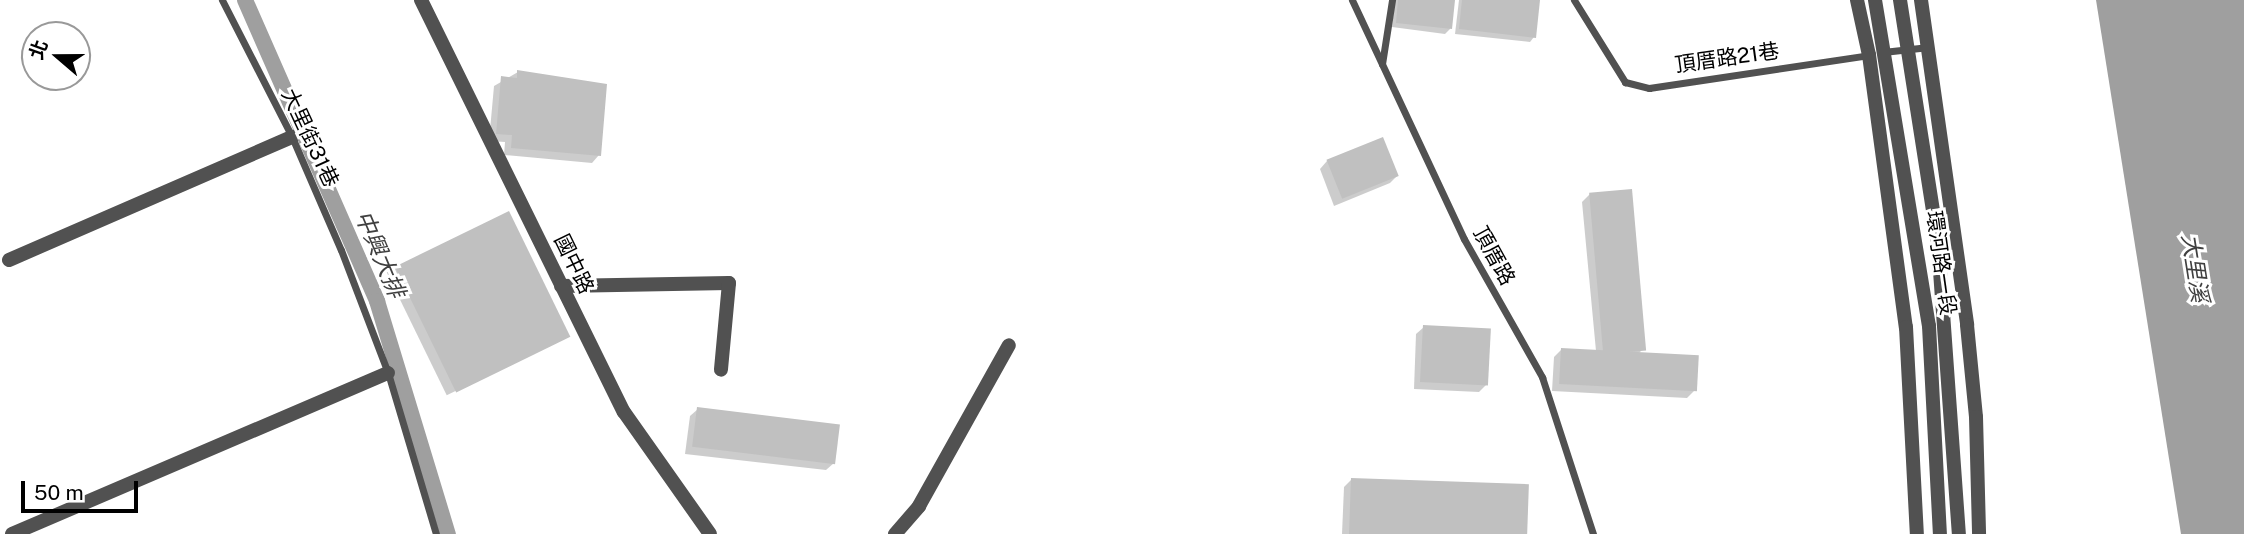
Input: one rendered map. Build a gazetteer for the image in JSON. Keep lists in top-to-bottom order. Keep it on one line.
{"streets":{"street":["環河路一段","國中路"],"lane":["頂厝路21巷","大里街31巷","頂厝路"]},"crossings":[["頂厝路21巷","環河路一段"]],"water":["中興大排","大里溪"],"scale_bar":"50 m","north":"left"}
